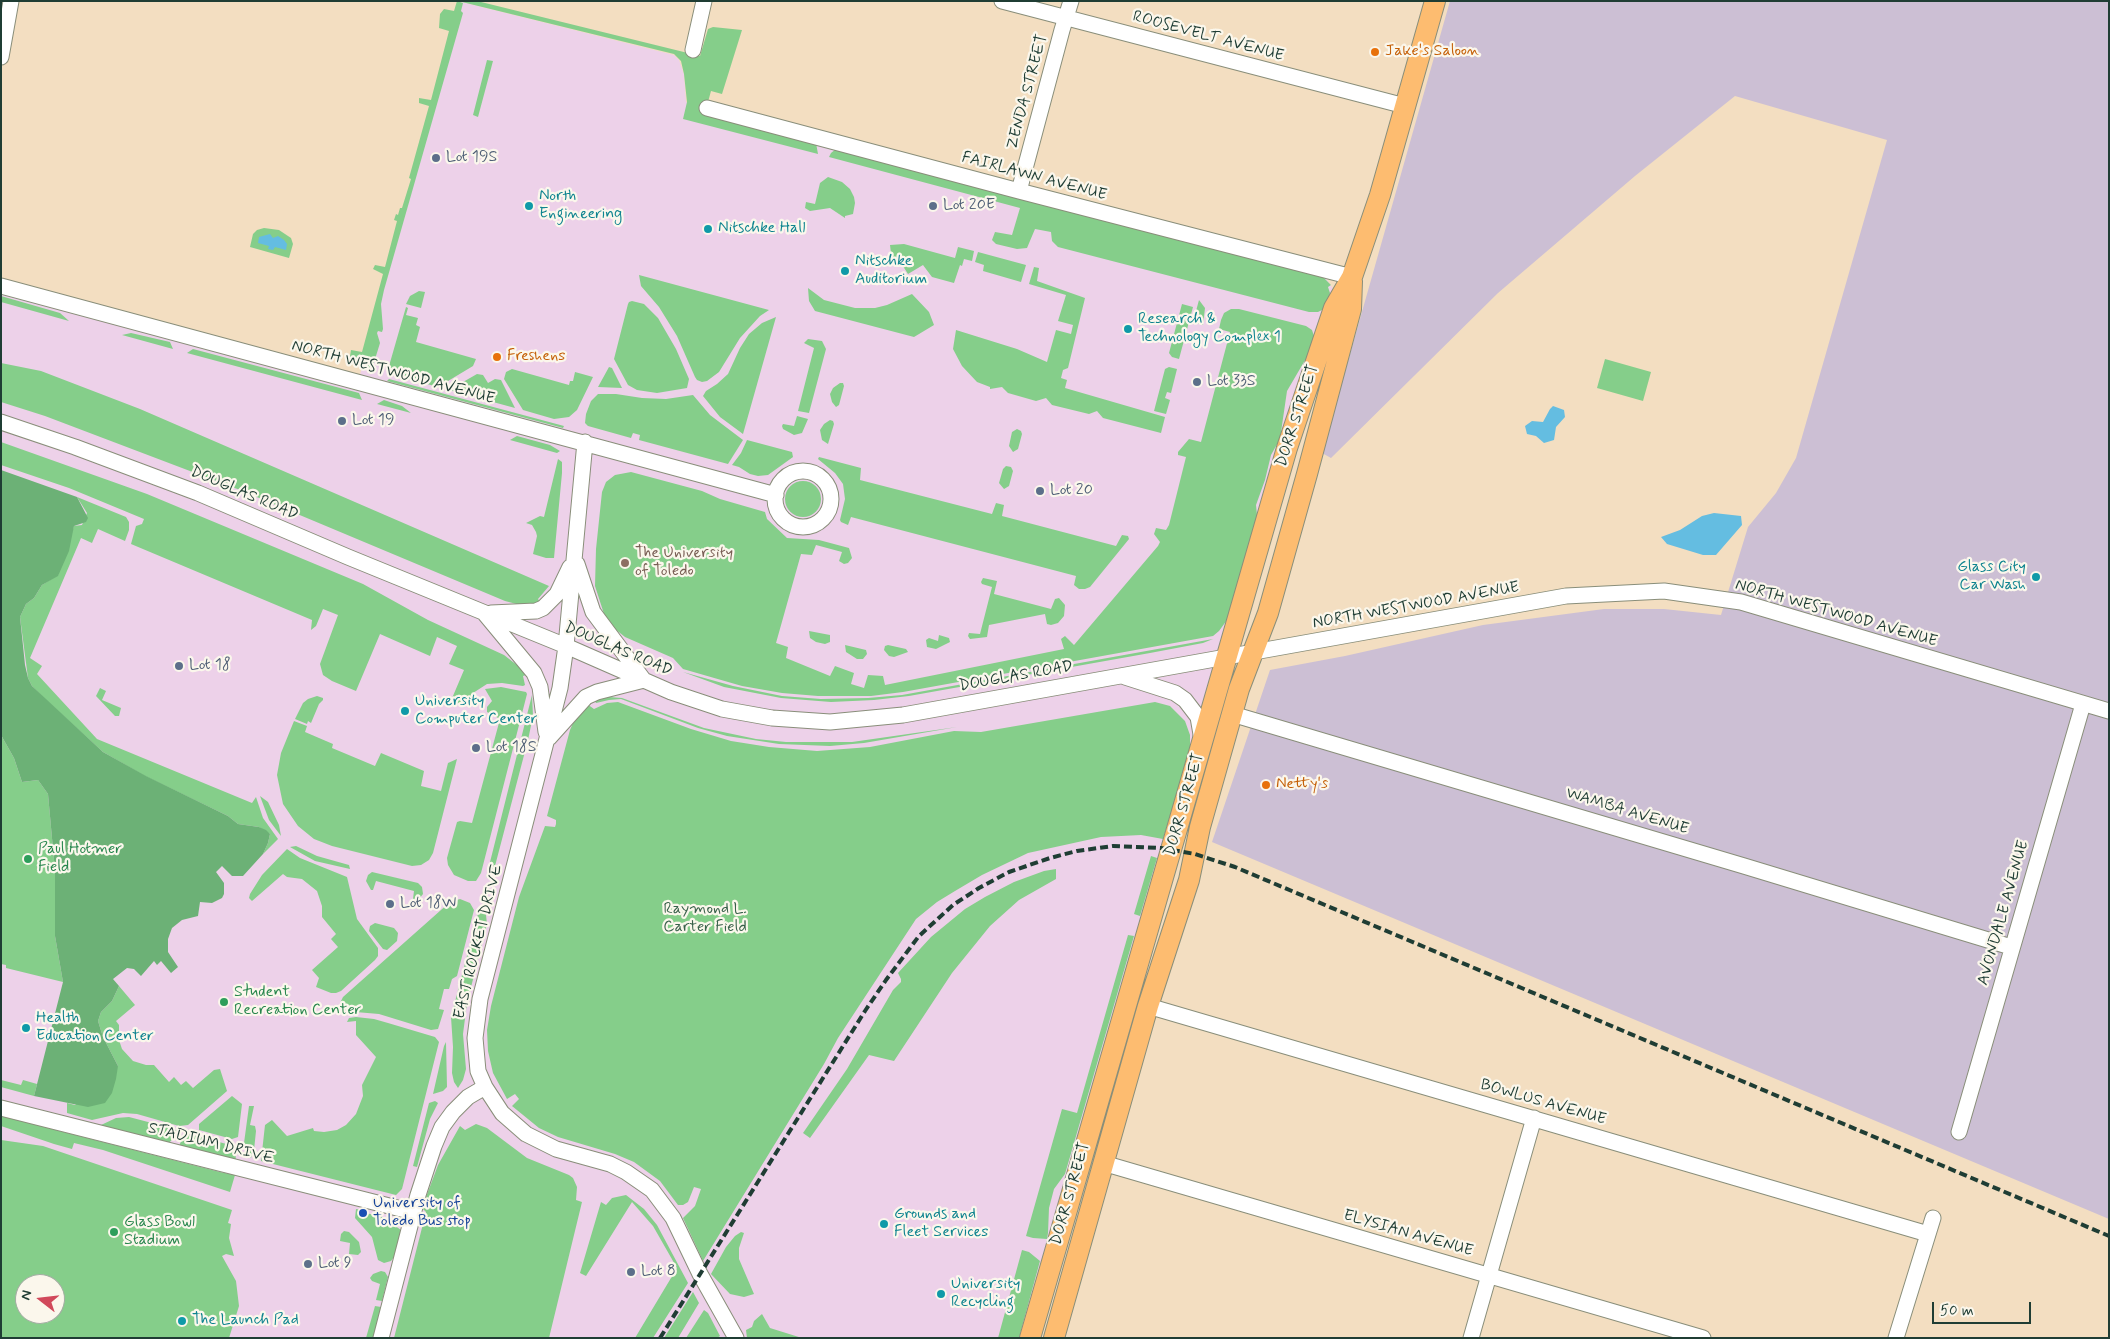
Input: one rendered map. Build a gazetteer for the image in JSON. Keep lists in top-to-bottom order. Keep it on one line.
{"streets":{"main road":["DORR STREET"],"street":["ROOSEVELT AVENUE","ZENDA STREET","FAIRLAWN AVENUE","NORTH WESTWOOD AVENUE","DOUGLAS ROAD","WAMBA AVENUE","AVONDALE AVENUE","EAST ROCKET DRIVE","BOWLUS AVENUE","STADIUM DRIVE","ELYSIAN AVENUE"]},"crossings":[["ROOSEVELT AVENUE","ZENDA STREET"],["ROOSEVELT AVENUE","DORR STREET"],["ZENDA STREET","FAIRLAWN AVENUE"],["FAIRLAWN AVENUE","DORR STREET"],["NORTH WESTWOOD AVENUE","DORR STREET"],["NORTH WESTWOOD AVENUE","DOUGLAS ROAD"],["NORTH WESTWOOD AVENUE","AVONDALE AVENUE"],["NORTH WESTWOOD AVENUE","EAST ROCKET DRIVE"],["DORR STREET","DOUGLAS ROAD"],["DORR STREET","WAMBA AVENUE"],["DORR STREET","BOWLUS AVENUE"],["DORR STREET","ELYSIAN AVENUE"],["DOUGLAS ROAD","EAST ROCKET DRIVE"],["WAMBA AVENUE","AVONDALE AVENUE"]],"parks":["Raymond L. Carter Field"],"places":["Jake's Saloon","Lot 19S","North Engineering","Lot 20E","Nitschke Hall","Nitschke Auditorium","Research & Technology Complex 1","Freshens","Lot 33S","Lot 19","Lot 20","The University of Toledo","Glass City Car Wash","Lot 18","University Computer Center","Lot 18S","Netty's","Paul Hotmer Field","Lot 18W","Student Recreation Center","Health Education Center","University of Toledo Bus stop","Grounds and Fleet Services","Glass Bowl Stadium","Lot 9","Lot 8","University Recycling","The Launch Pad"],"scale_bar":"50 m","north":"left"}
